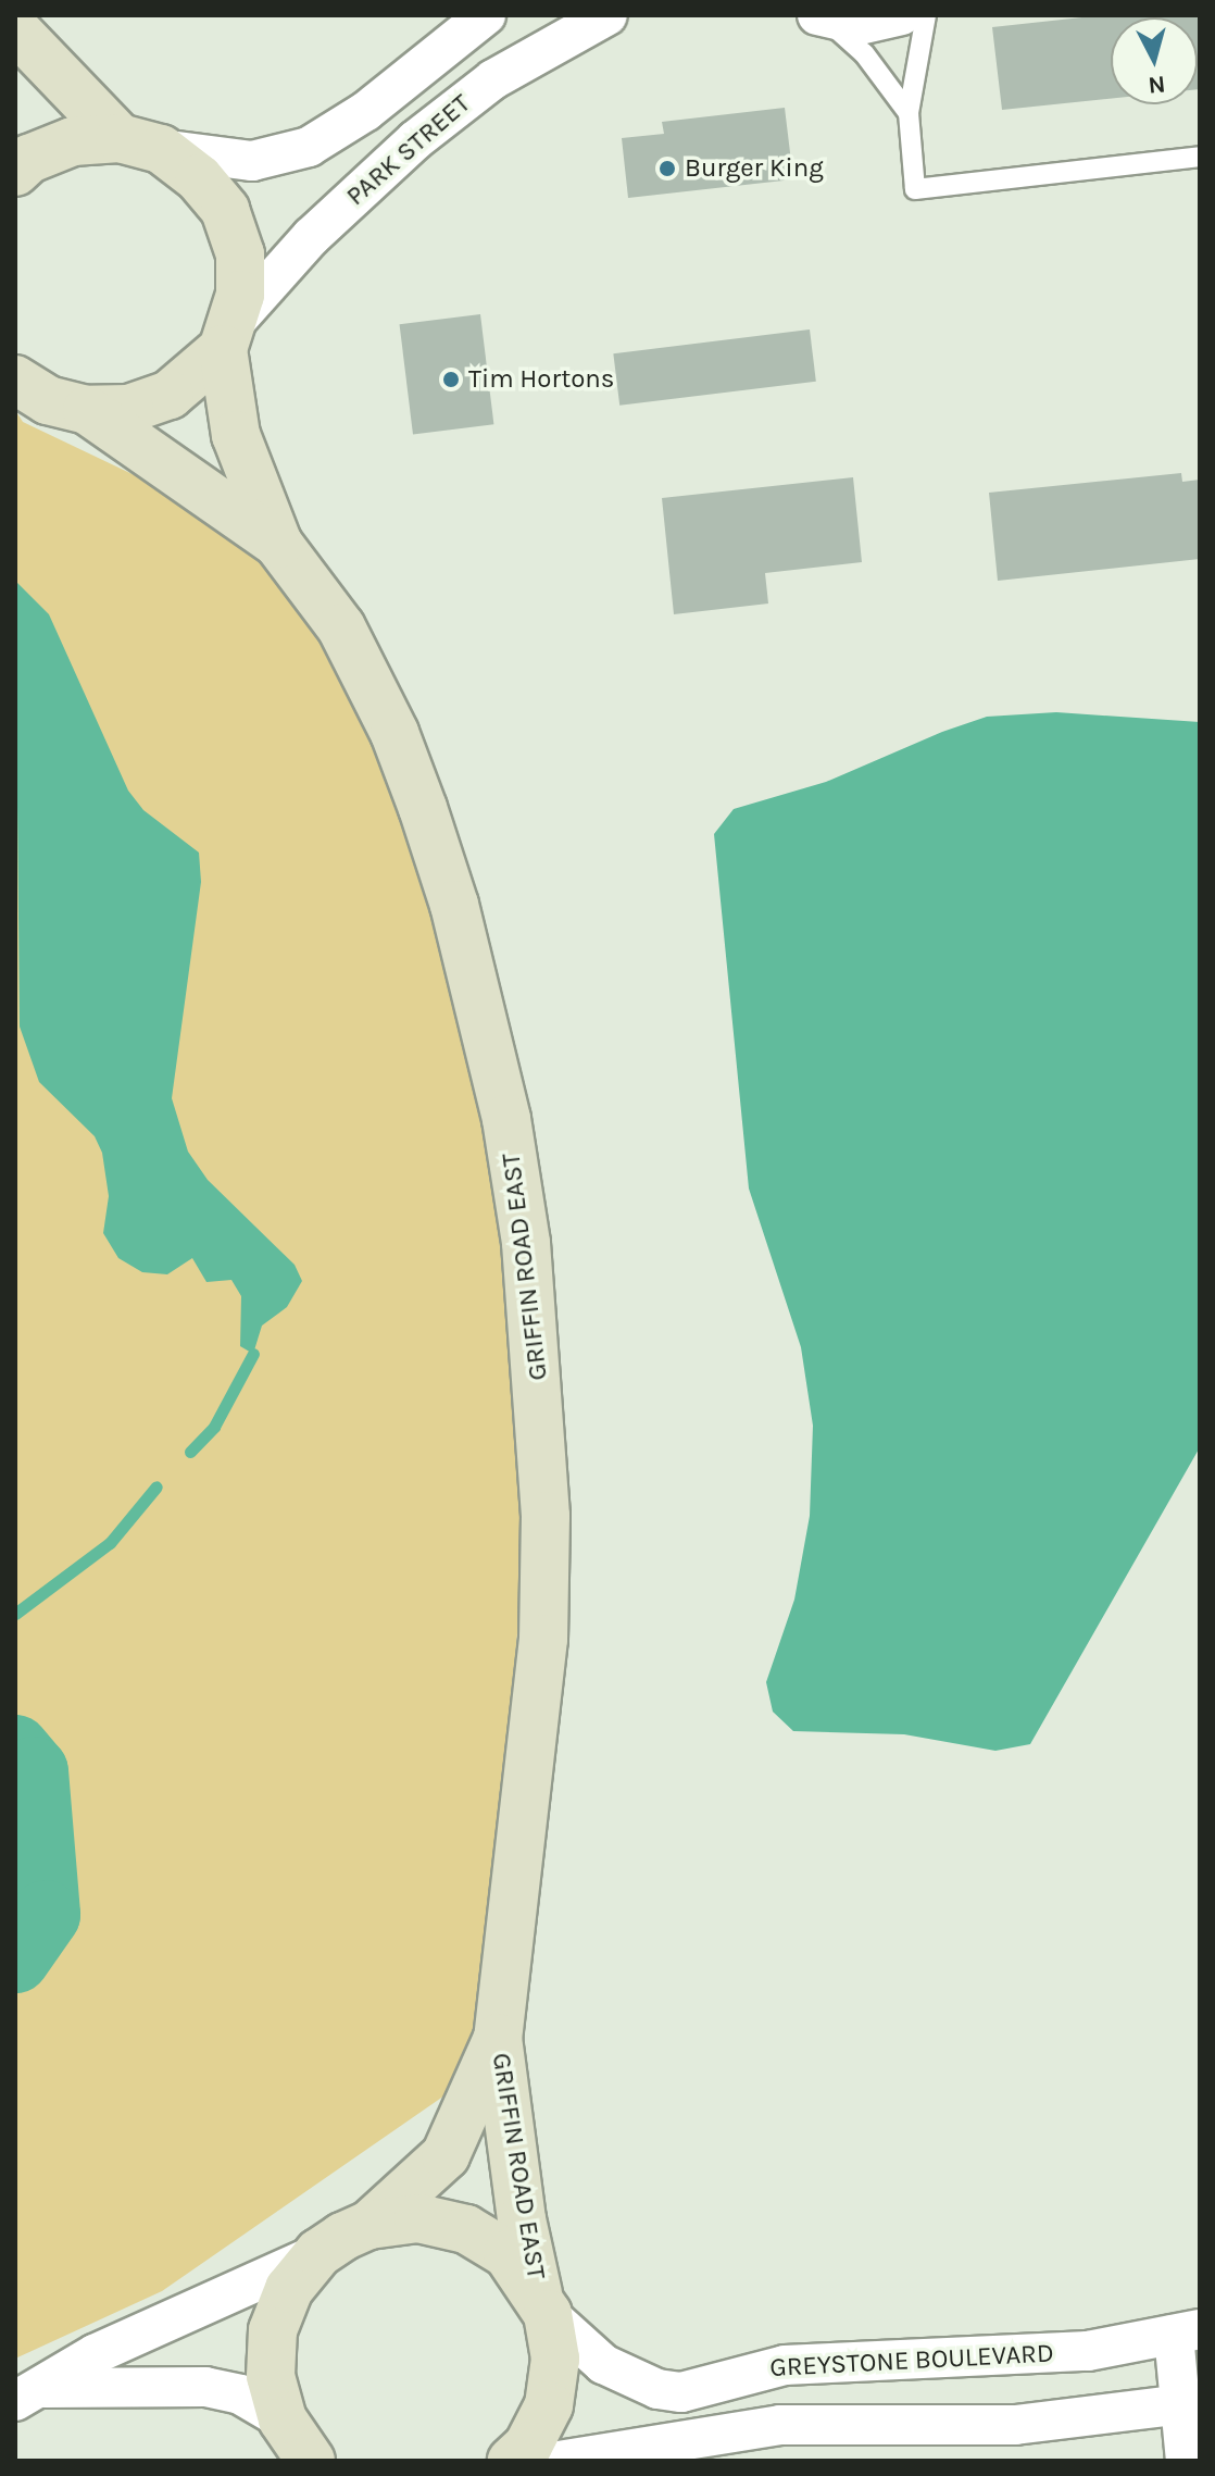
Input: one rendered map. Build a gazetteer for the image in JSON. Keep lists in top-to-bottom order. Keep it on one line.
{"streets":{"main road":["GRIFFIN ROAD EAST"],"street":["PARK STREET","GREYSTONE BOULEVARD"]},"crossings":[["PARK STREET","GRIFFIN ROAD EAST"],["GRIFFIN ROAD EAST","GREYSTONE BOULEVARD"]],"places":["Burger King","Tim Hortons"],"north":"bottom"}
